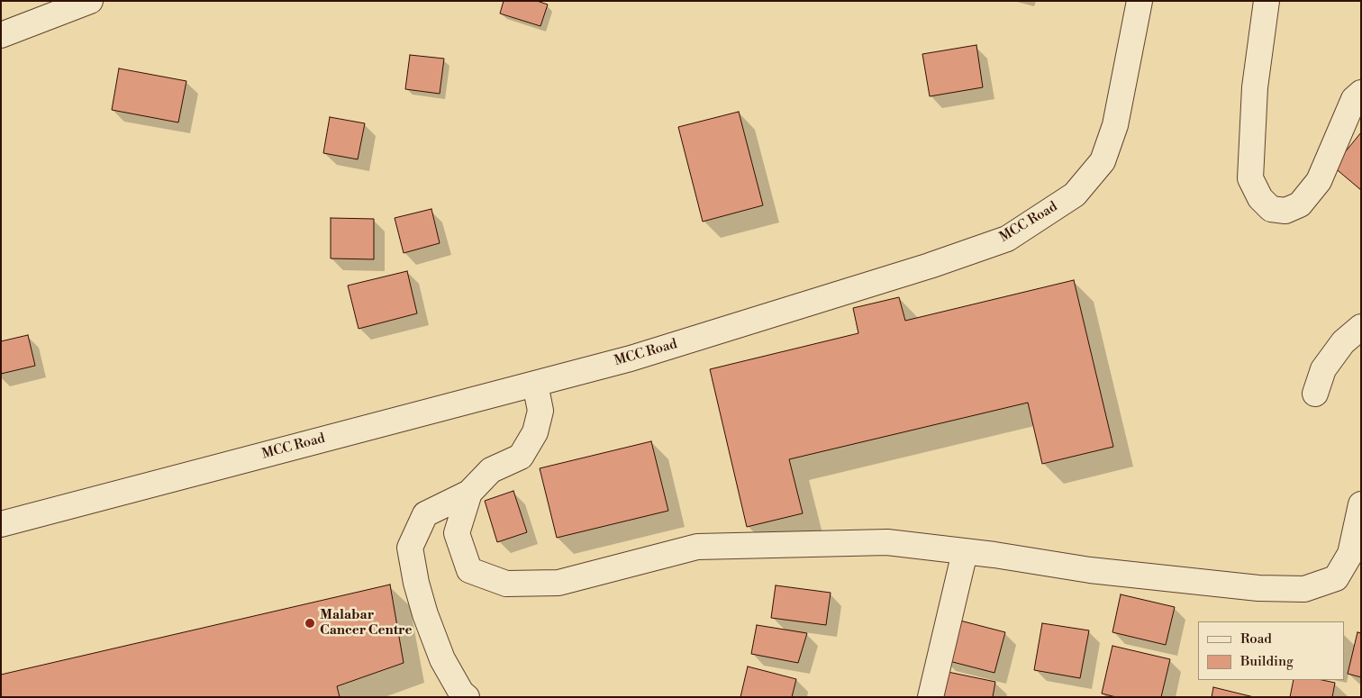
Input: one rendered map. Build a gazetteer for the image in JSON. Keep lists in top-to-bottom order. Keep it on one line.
{"streets":{"street":["MCC Road"]},"places":["Malabar Cancer Centre"],"legend":["Road","Building"]}
